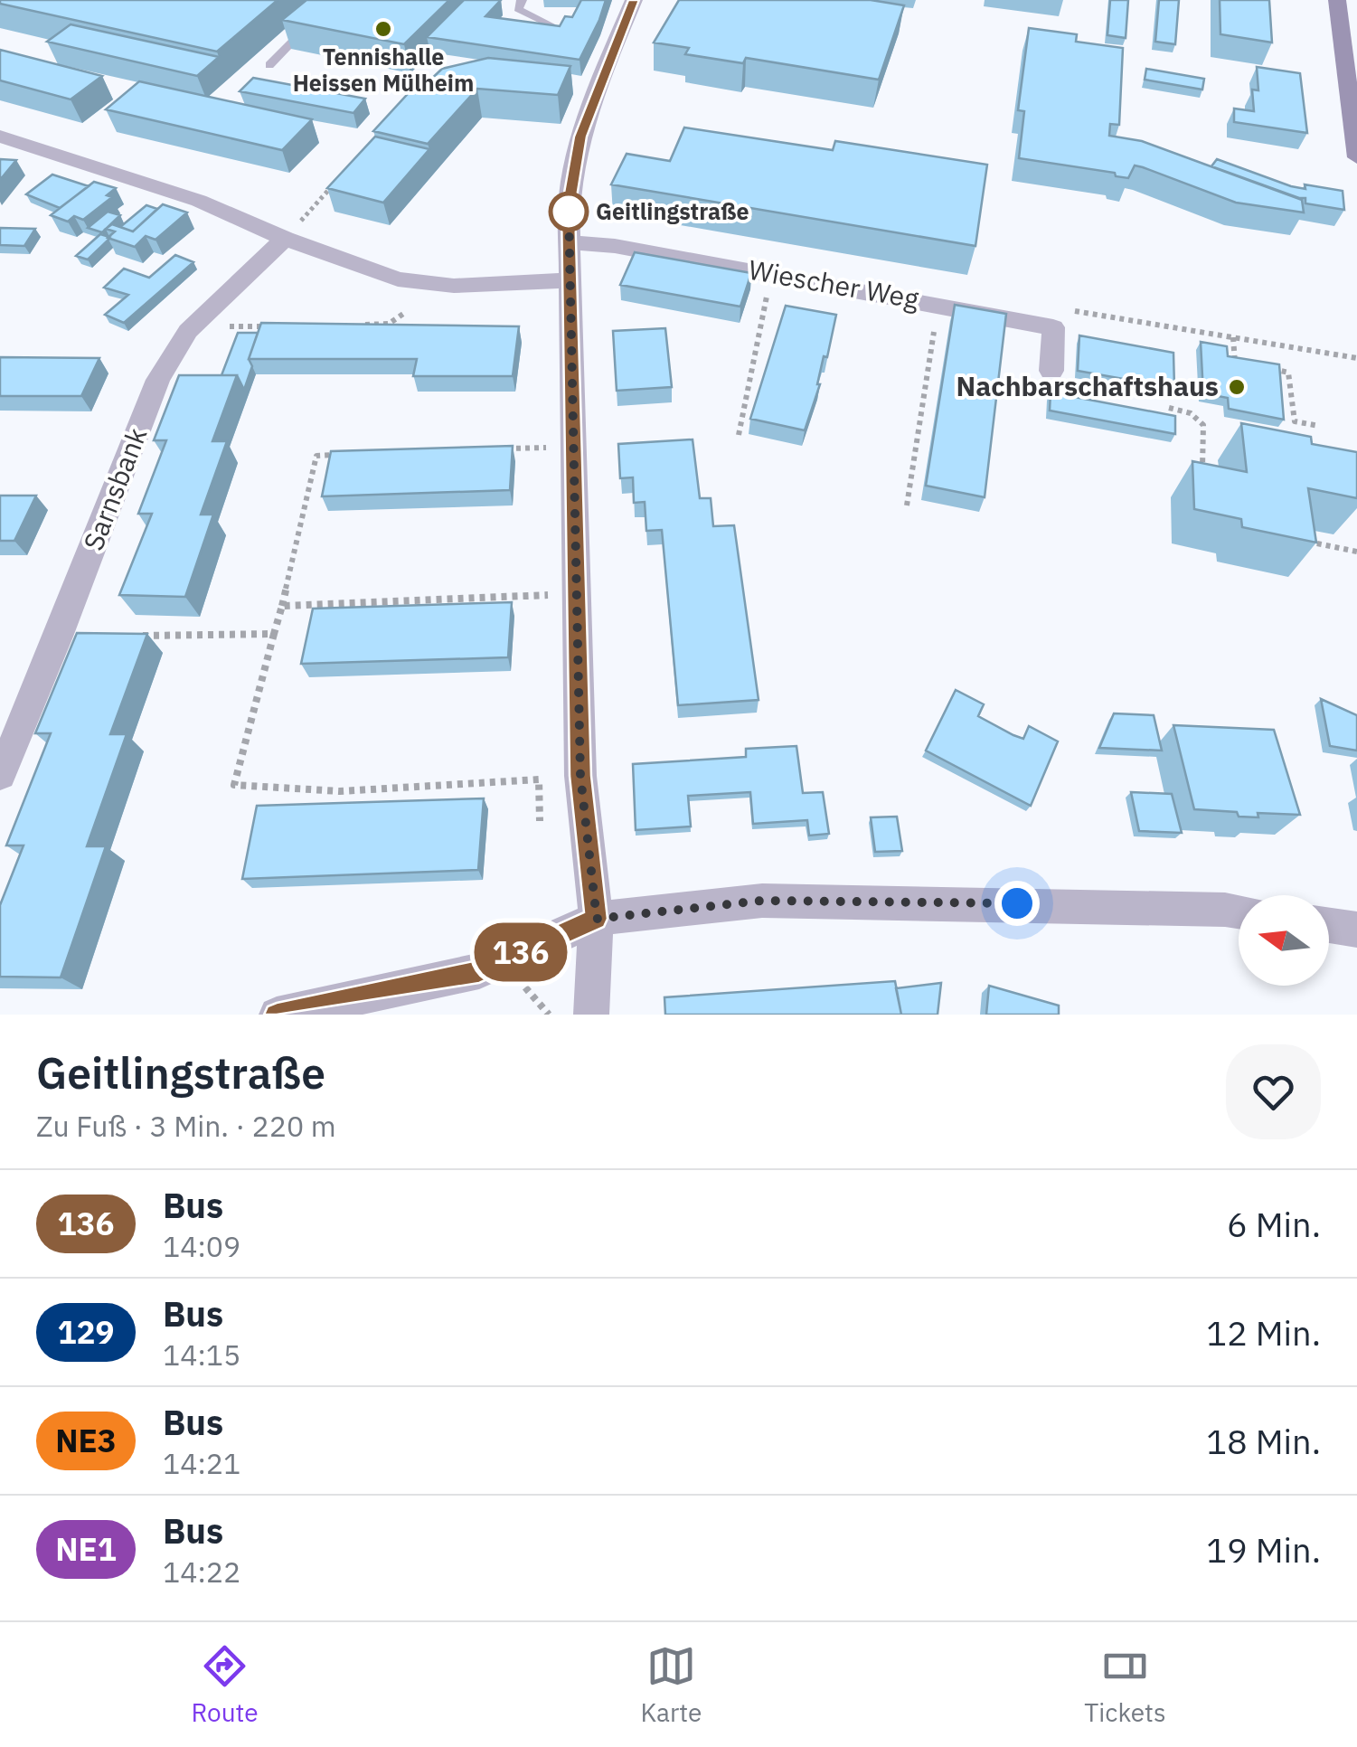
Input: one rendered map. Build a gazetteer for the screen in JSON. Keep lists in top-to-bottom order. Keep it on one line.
{"streets":{"street":["Wiescher Weg","Sarnsbank"]},"places":["Tennishalle Heissen Mülheim","Geitlingstraße","Nachbarschaftshaus"],"lines":["bus line 136"],"north":"left","page":{"on_map":"136","heading":["Geitlingstraße","Zu Fuß · 3 Min. · 220 m"],"list":[{"mark":"136","name":"Bus","note":"14:09","value":"6 Min."},{"mark":"129","name":"Bus","note":"14:15","value":"12 Min."},{"mark":"NE3","name":"Bus","note":"14:21","value":"18 Min."},{"mark":"NE1","name":"Bus","note":"14:22","value":"19 Min."}],"tabs":["Route","Karte","Tickets"]}}
